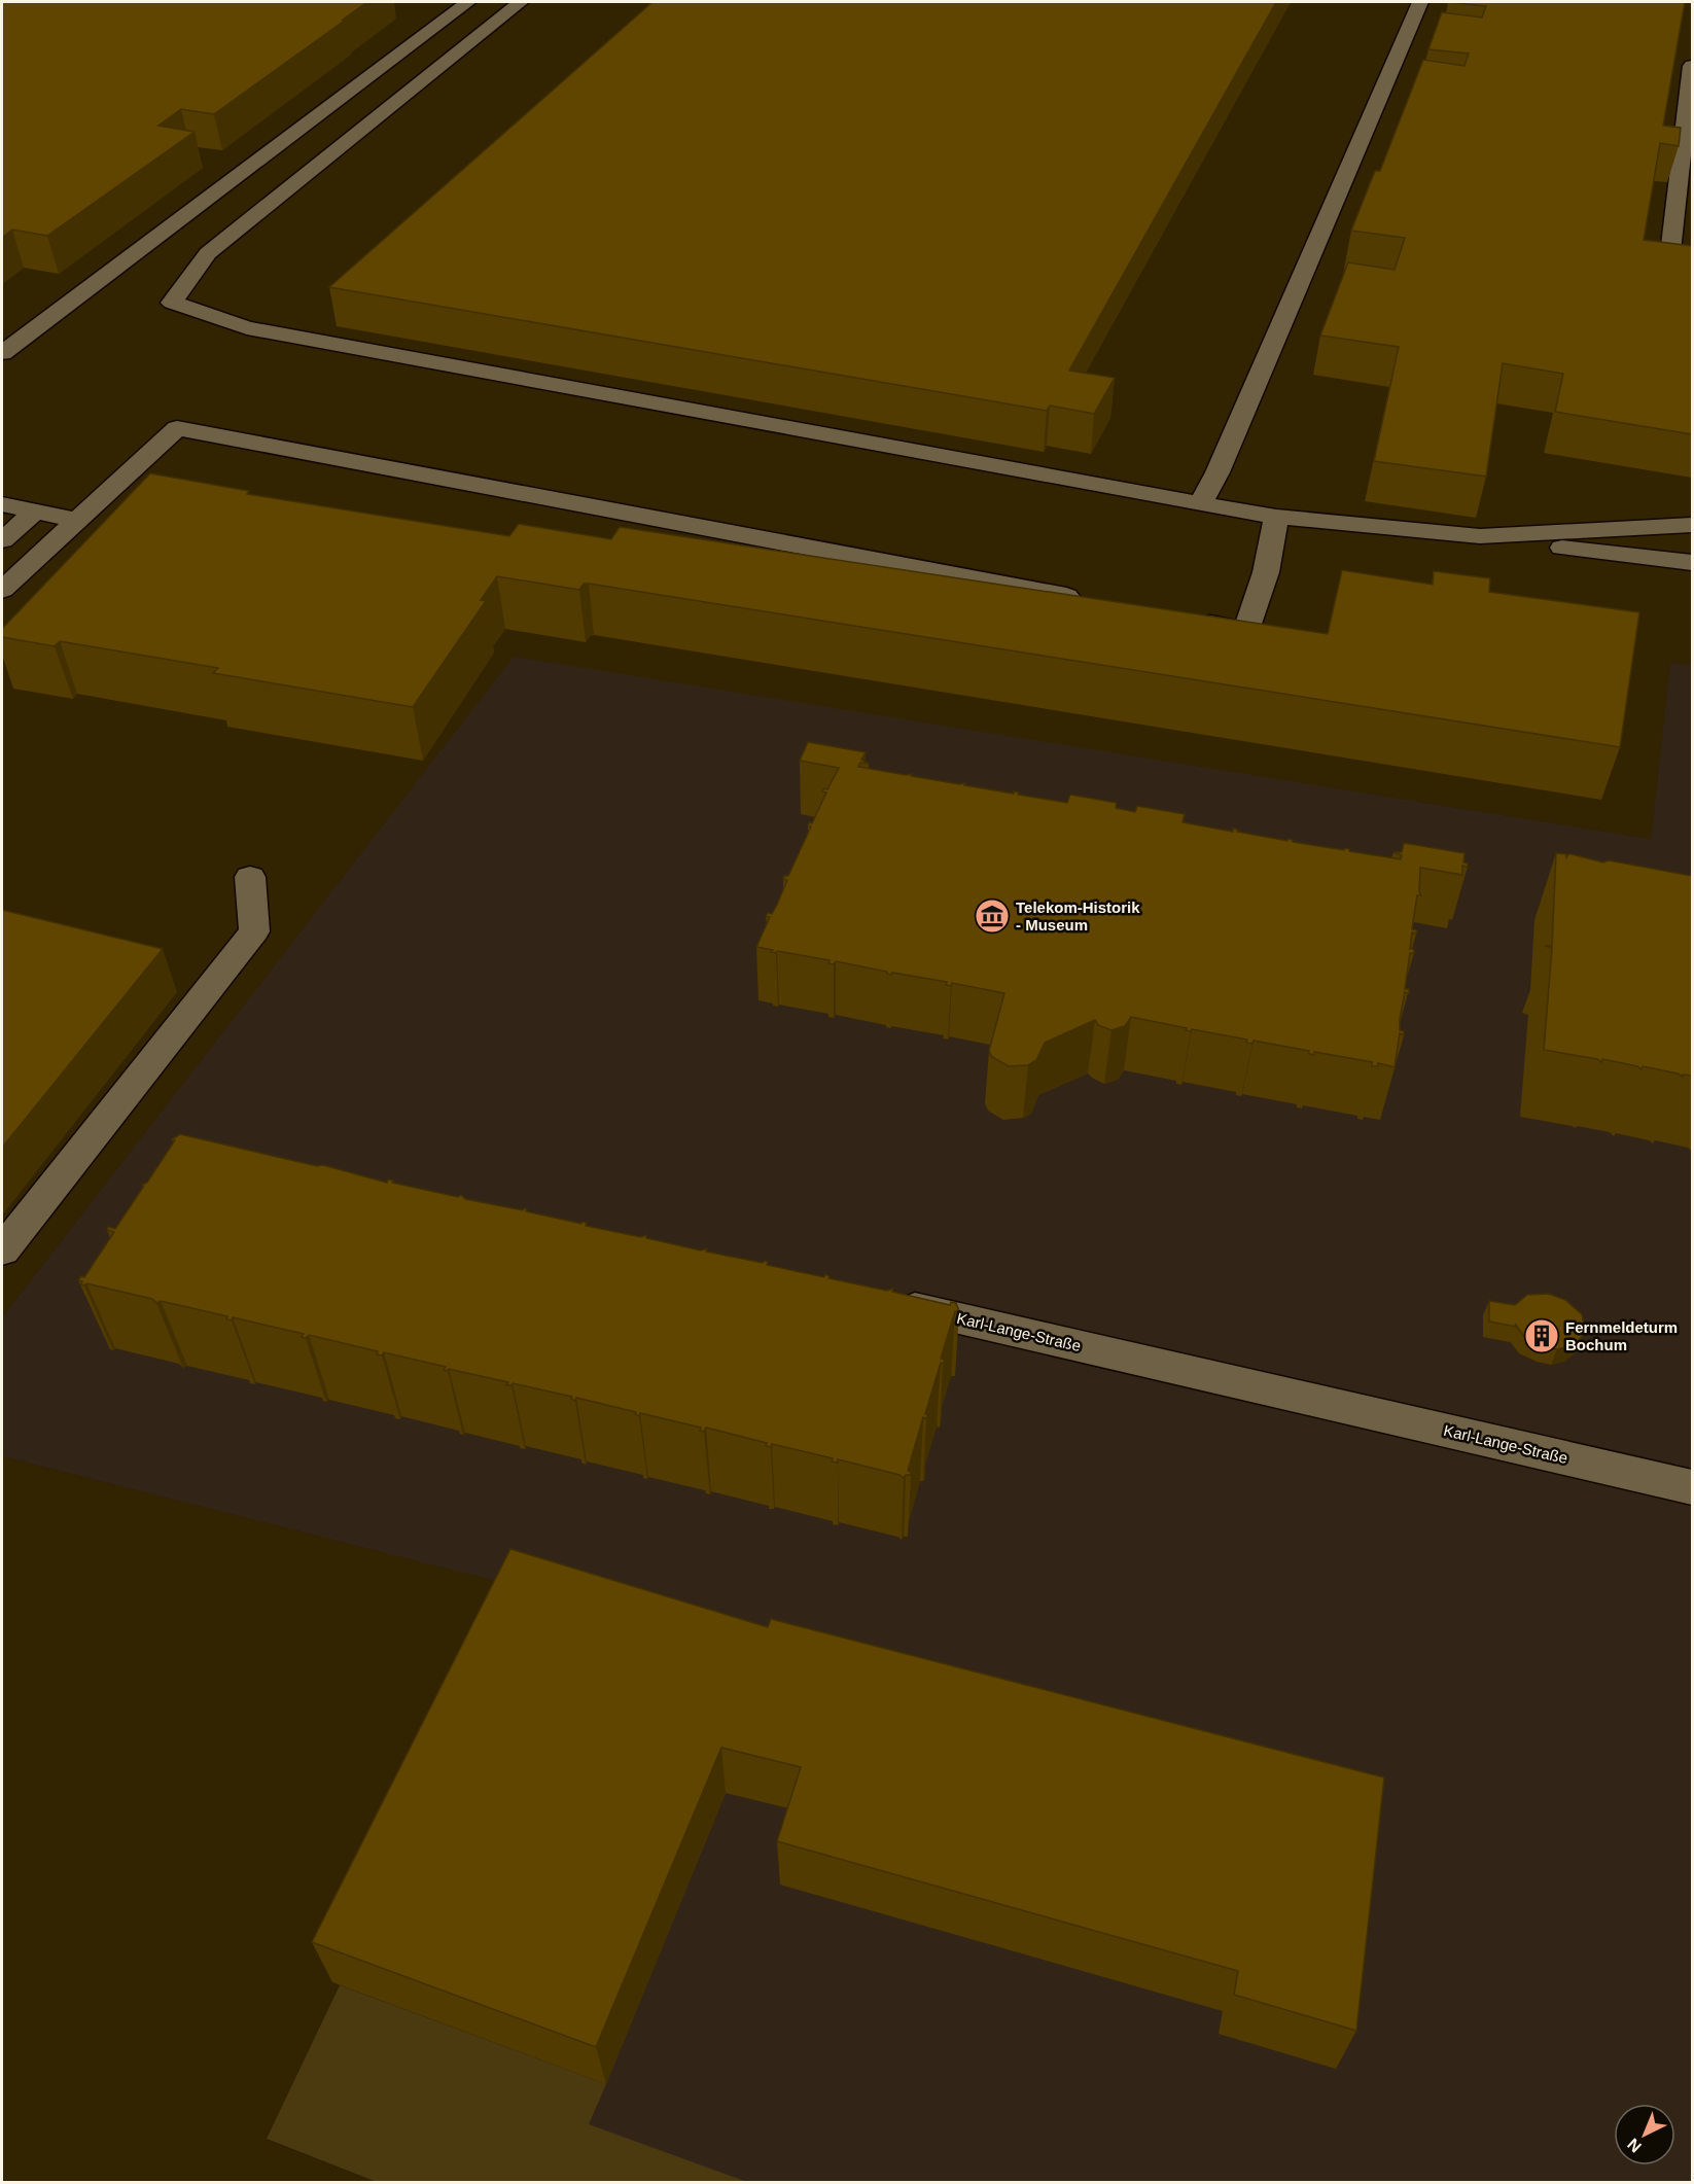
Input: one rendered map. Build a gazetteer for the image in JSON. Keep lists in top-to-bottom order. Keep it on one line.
{"streets":{"lane":["Karl-Lange-Straße"]},"places":{"museum":["Telekom-Historik - Museum"],"building":["Fernmeldeturm Bochum"]},"north":"bottom left"}
